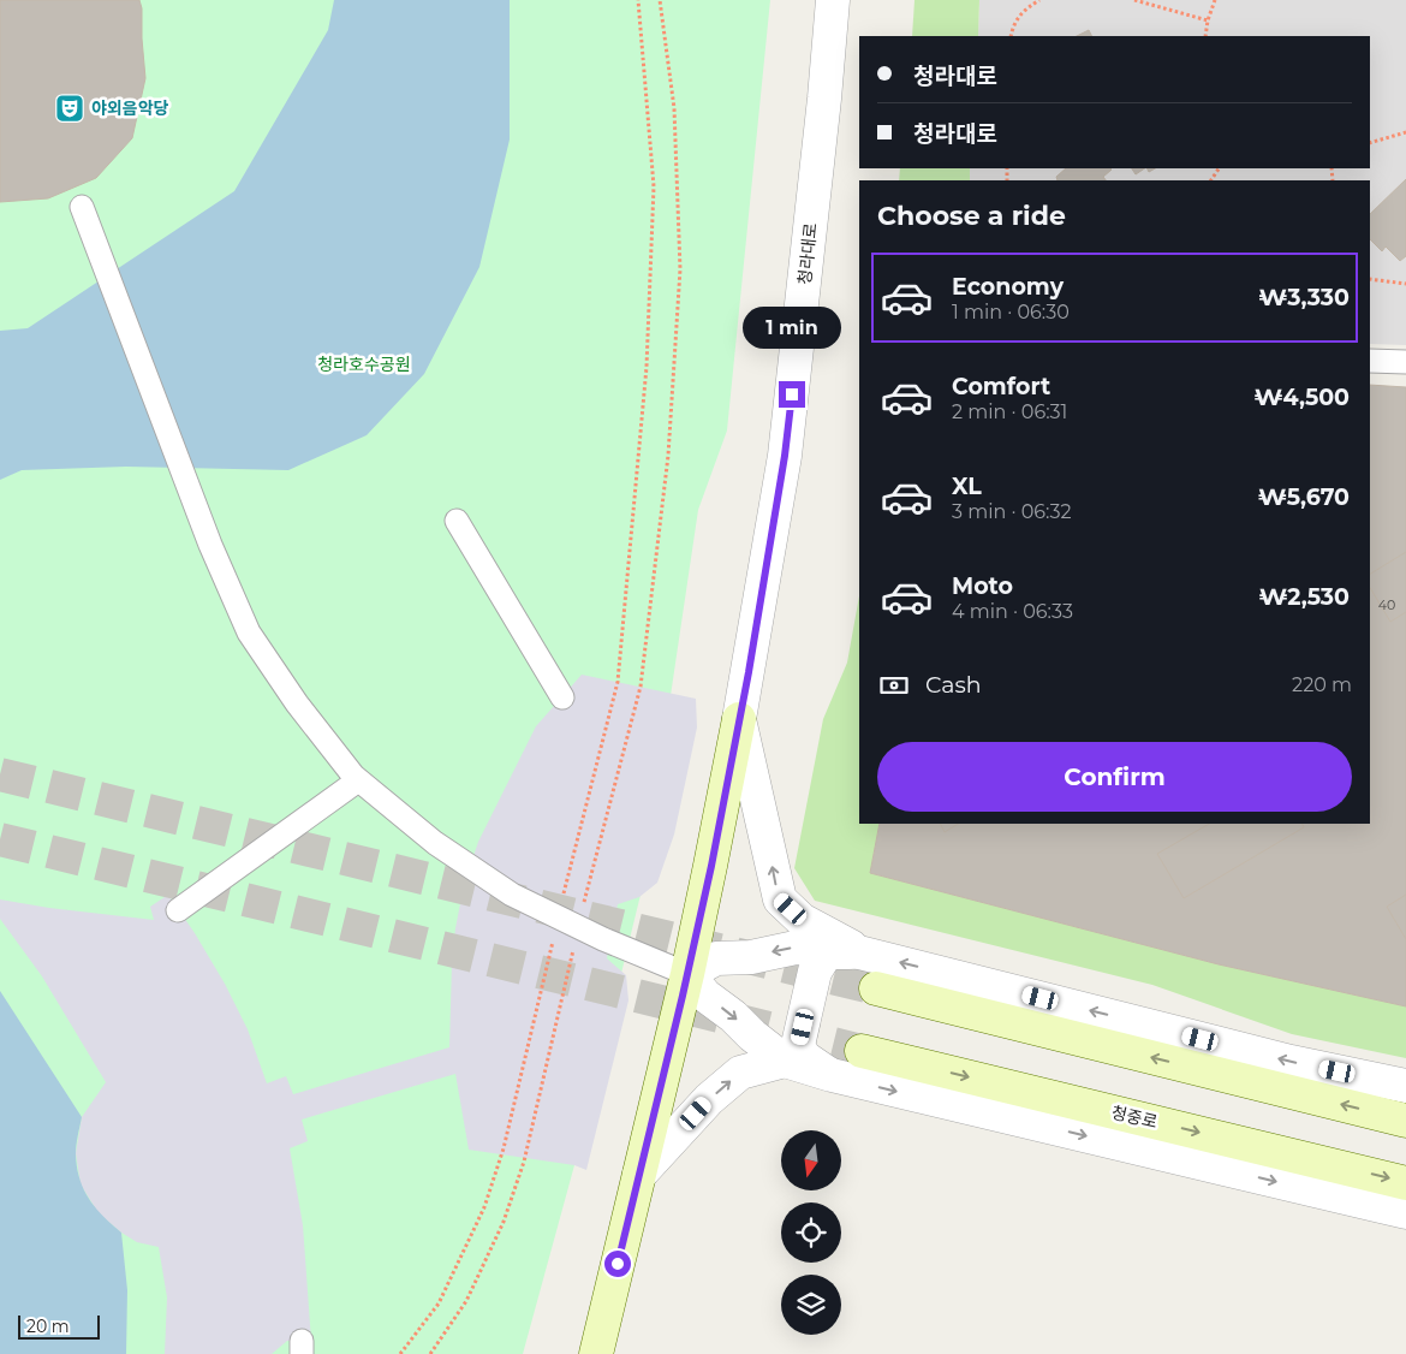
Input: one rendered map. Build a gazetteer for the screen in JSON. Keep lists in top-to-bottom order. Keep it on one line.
{"streets":{"main road":["청라대로","청중로"]},"parks":["청라호수공원"],"places":{"theatre":["야외음악당"]},"house_numbers":["40"],"scale_bar":"20 m","north":"bottom","page":{"banner":["청라대로","청라대로"],"heading":"Choose a ride","list":[{"name":"Economy","note":"1 min · 06:30","value":"₩3,330"},{"name":"Comfort","note":"2 min · 06:31","value":"₩4,500"},{"name":"XL","note":"3 min · 06:32","value":"₩5,670"},{"name":"Moto","note":"4 min · 06:33","value":"₩2,530"}],"bubble":"1 min","pay":["Cash","220 m"],"buttons":"Confirm","scale":"20 m"}}
